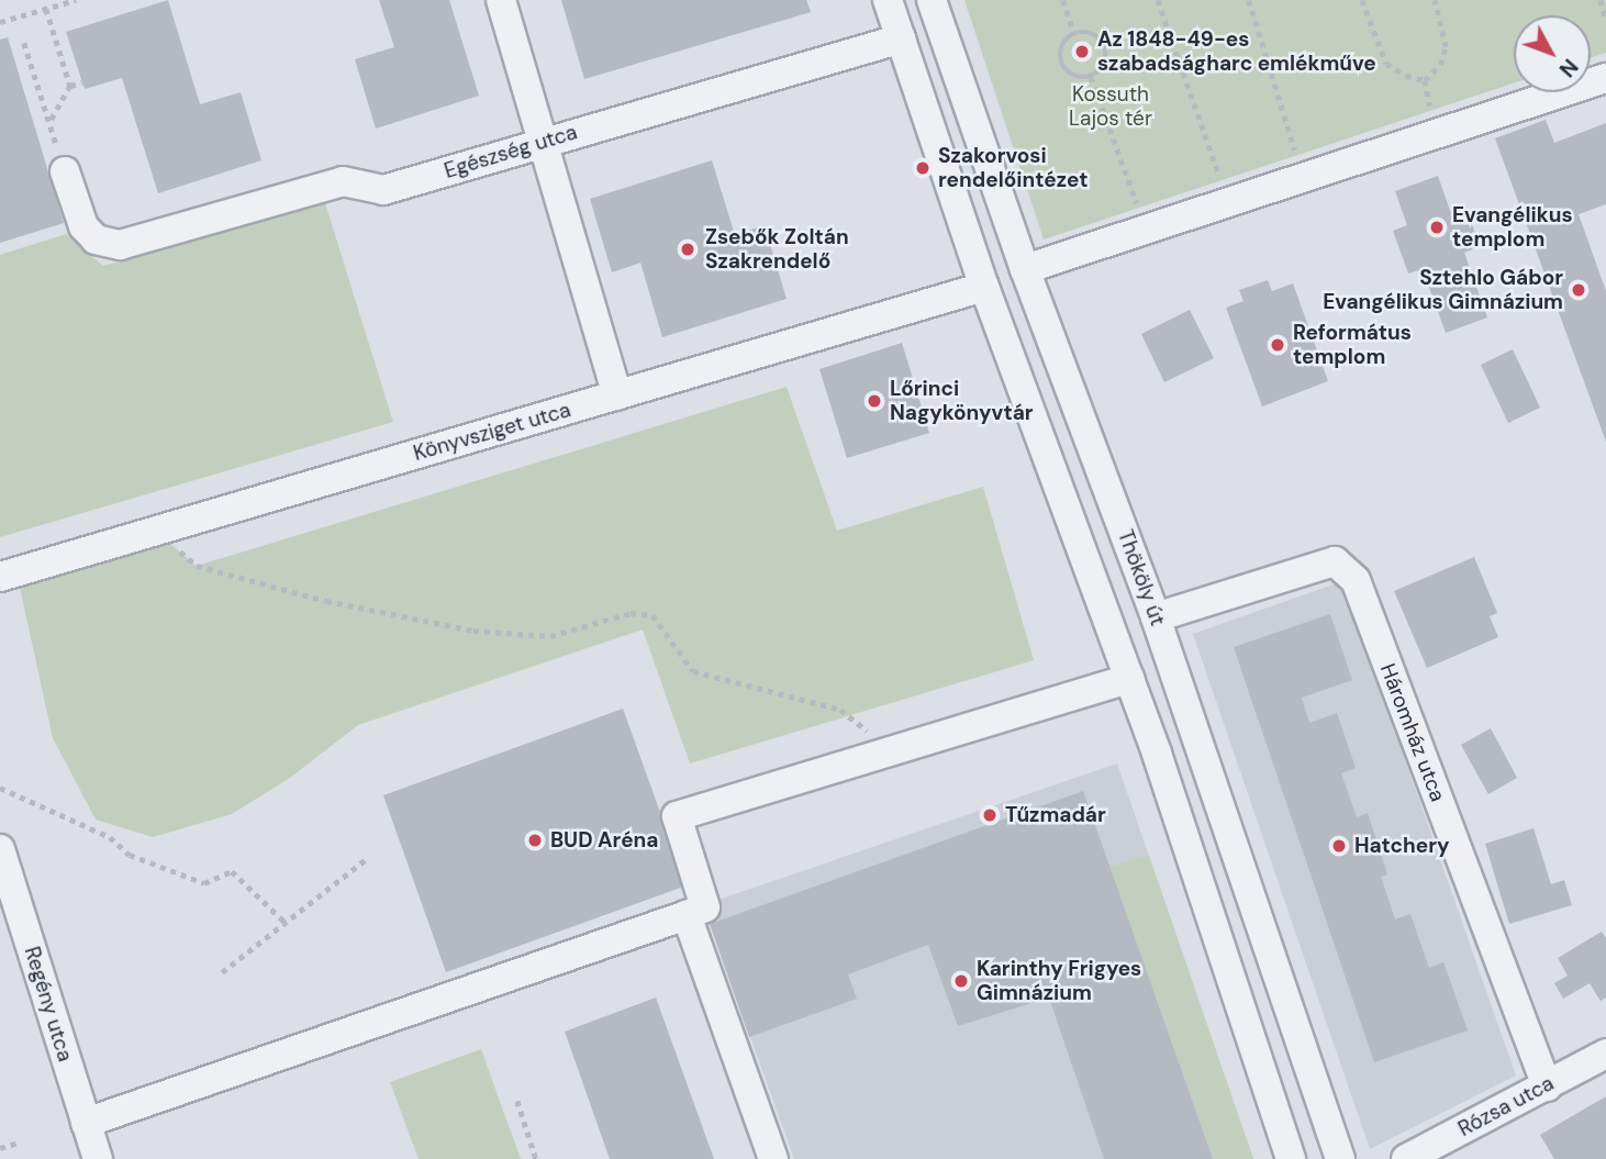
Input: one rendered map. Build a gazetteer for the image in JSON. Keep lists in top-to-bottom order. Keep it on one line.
{"streets":{"street":["Egészség utca","Könyvsziget utca","Thököly út","Háromház utca","Regény utca","Rózsa utca"]},"crossings":[["Thököly út","Háromház utca"],["Háromház utca","Rózsa utca"]],"parks":["Kossuth Lajos tér"],"places":["Az 1848-49-es szabadságharc emlékműve","Szakorvosi rendelőintézet","Evangélikus templom","Zsebők Zoltán Szakrendelő","Sztehlo Gábor Evangélikus Gimnázium","Református templom","Lőrinci Nagykönyvtár","Tűzmadár","BUD Aréna","Hatchery","Karinthy Frigyes Gimnázium"],"north":"bottom right"}
